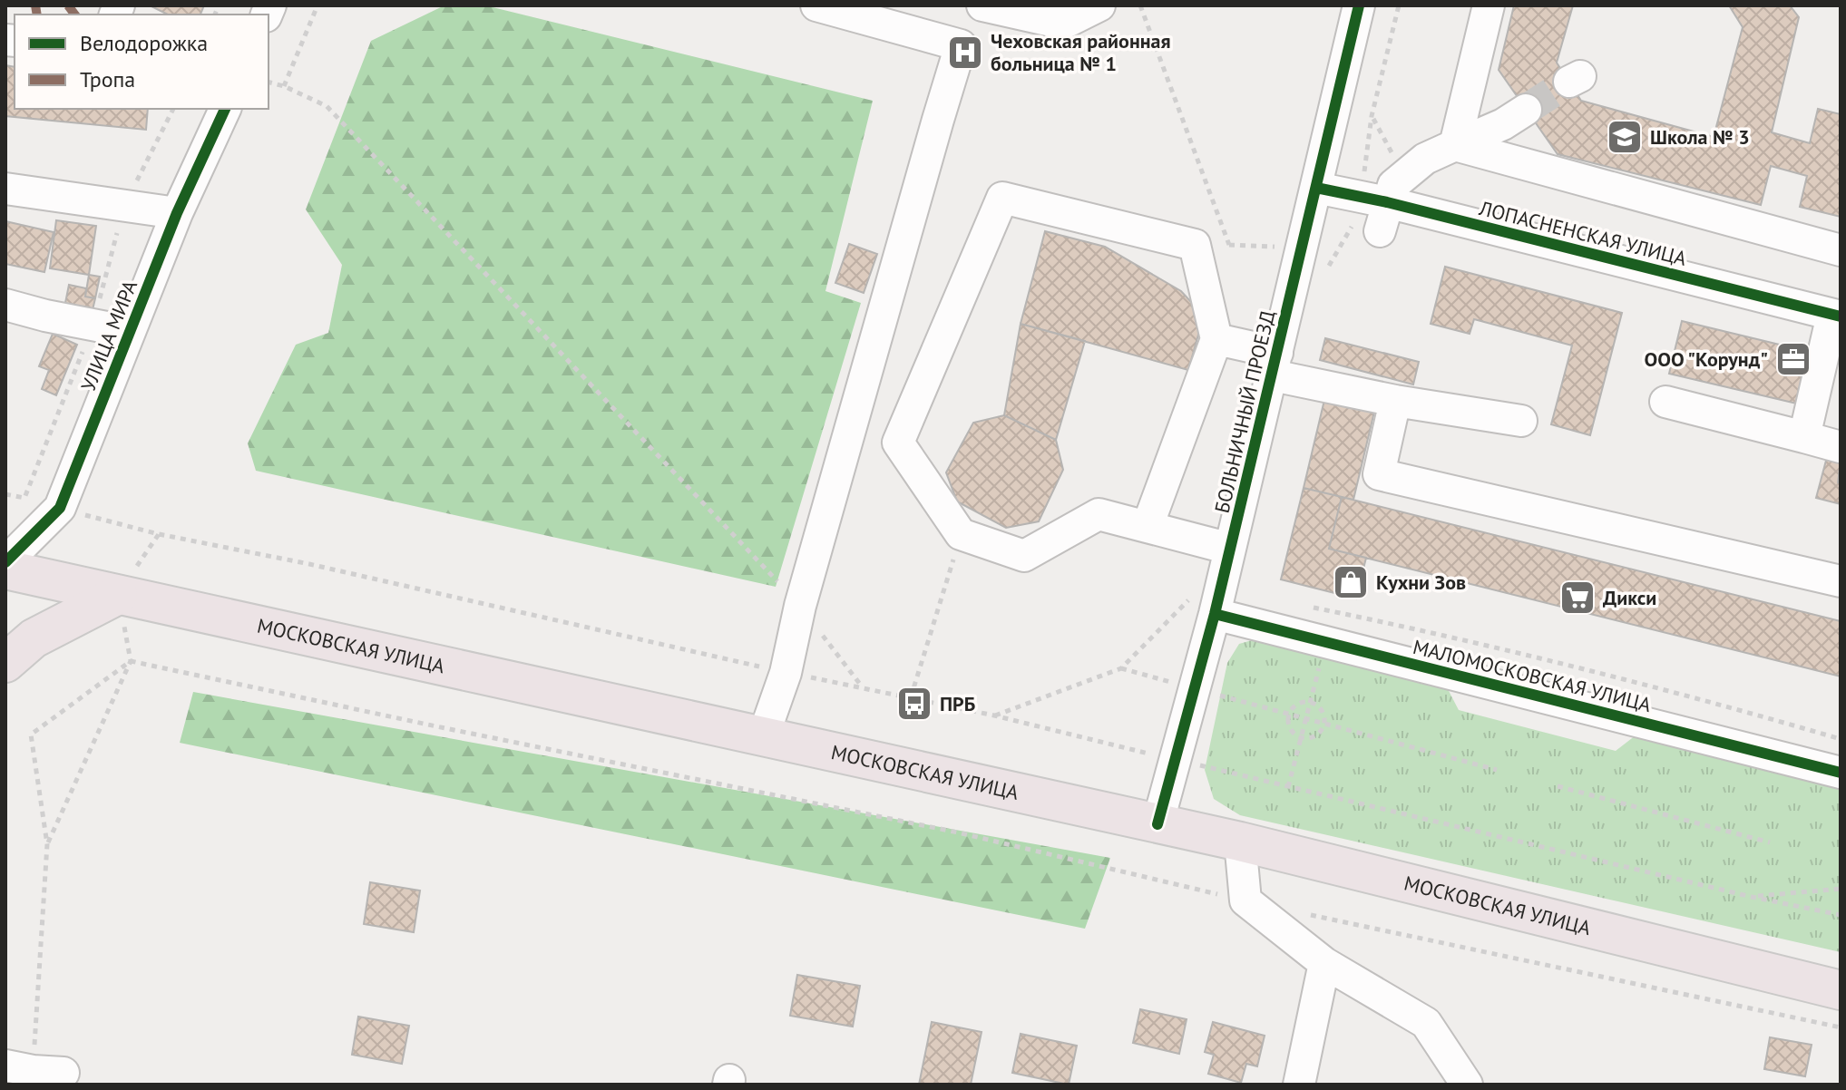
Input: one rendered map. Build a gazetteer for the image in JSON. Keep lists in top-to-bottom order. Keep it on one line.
{"streets":{"main road":["МОСКОВСКАЯ УЛИЦА"],"street":["ЛОПАСНЕНСКАЯ УЛИЦА","УЛИЦА МИРА","БОЛЬНИЧНЫЙ ПРОЕЗД","МАЛОМОСКОВСКАЯ УЛИЦА"]},"crossings":[["ЛОПАСНЕНСКАЯ УЛИЦА","БОЛЬНИЧНЫЙ ПРОЕЗД"],["БОЛЬНИЧНЫЙ ПРОЕЗД","МОСКОВСКАЯ УЛИЦА"],["БОЛЬНИЧНЫЙ ПРОЕЗД","МАЛОМОСКОВСКАЯ УЛИЦА"]],"places":{"hospital":["Чеховская районная больница № 1"],"school or university":["Школа № 3"],"office":["ООО \"Корунд\""],"shop":["Кухни Зов"],"supermarket":["Дикси"],"bus stop":["ПРБ"]},"legend":["Велодорожка","Тропа"]}
